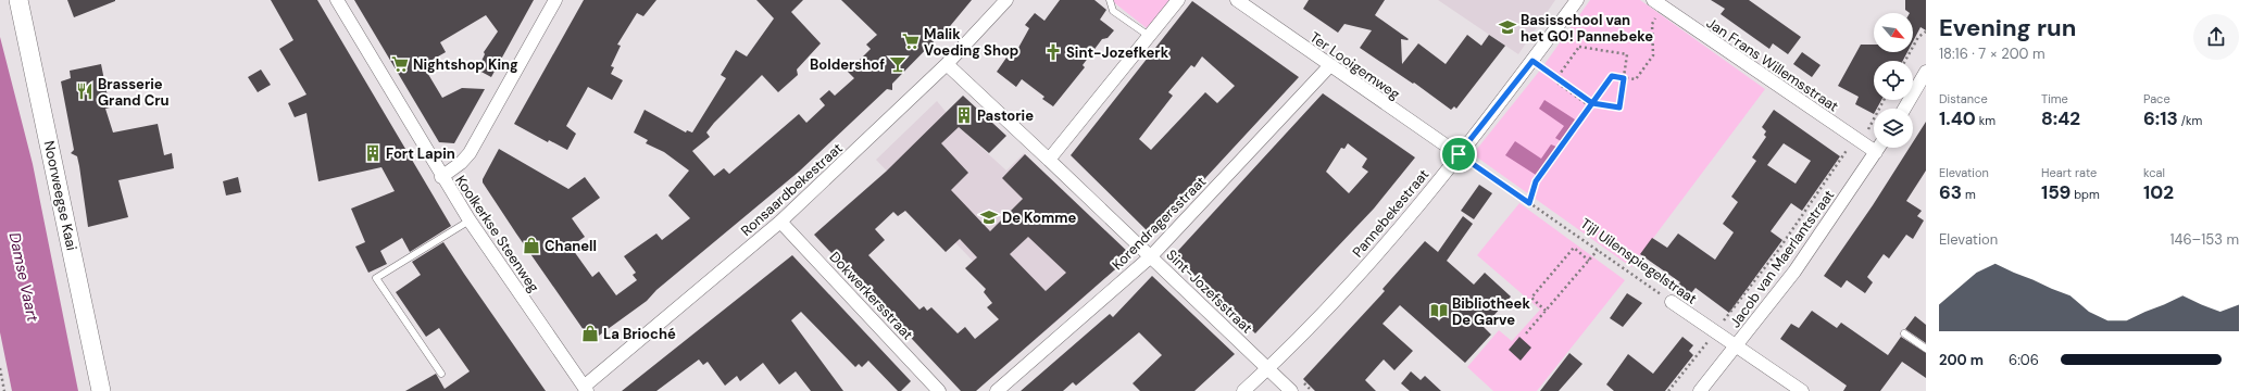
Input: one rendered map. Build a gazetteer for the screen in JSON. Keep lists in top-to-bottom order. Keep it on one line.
{"streets":{"main road":["Noorweegse Kaai"],"street":["Jan Frans Willemsstraat","Ter Looigemweg","Ronsaardbekestraat","Pannebekestraat","Korendragersstraat","Koolkerkse Steenweg","Jacob van Maerlantstraat","Tijl Uilenspiegelstraat","Sint-Jozefsstraat","Dokwerkersstraat"]},"crossings":[["Jan Frans Willemsstraat","Jacob van Maerlantstraat"],["Ter Looigemweg","Pannebekestraat"],["Ter Looigemweg","Korendragersstraat"],["Ter Looigemweg","Tijl Uilenspiegelstraat"],["Ronsaardbekestraat","Koolkerkse Steenweg"],["Ronsaardbekestraat","Sint-Jozefsstraat"],["Ronsaardbekestraat","Dokwerkersstraat"],["Pannebekestraat","Tijl Uilenspiegelstraat"],["Pannebekestraat","Sint-Jozefsstraat"],["Korendragersstraat","Sint-Jozefsstraat"],["Jacob van Maerlantstraat","Tijl Uilenspiegelstraat"]],"water":["Damse Vaart"],"places":{"school or university":["Basisschool van het GO! Pannebeke","De Komme"],"supermarket":["Malik Voeding Shop","Nightshop King"],"church":["Sint-Jozefkerk"],"bar":["Boldershof"],"restaurant":["Brasserie Grand Cru"],"building":["Pastorie","Fort Lapin"],"shop":["Chanell","La Brioché"],"library":["Bibliotheek De Garve"]},"north":"bottom right","page":{"heading":["Evening run","18:16 · 7 × 200 m"],"stats":[["Distance","1.40 km"],["Time","8:42"],["Pace","6:13 /km"],["Elevation","63 m"],["Heart rate","159 bpm"],["kcal","102"]],"chart":["Elevation","146–153 m"],"list":[{"name":"200 m","note":"6:06"}]}}
